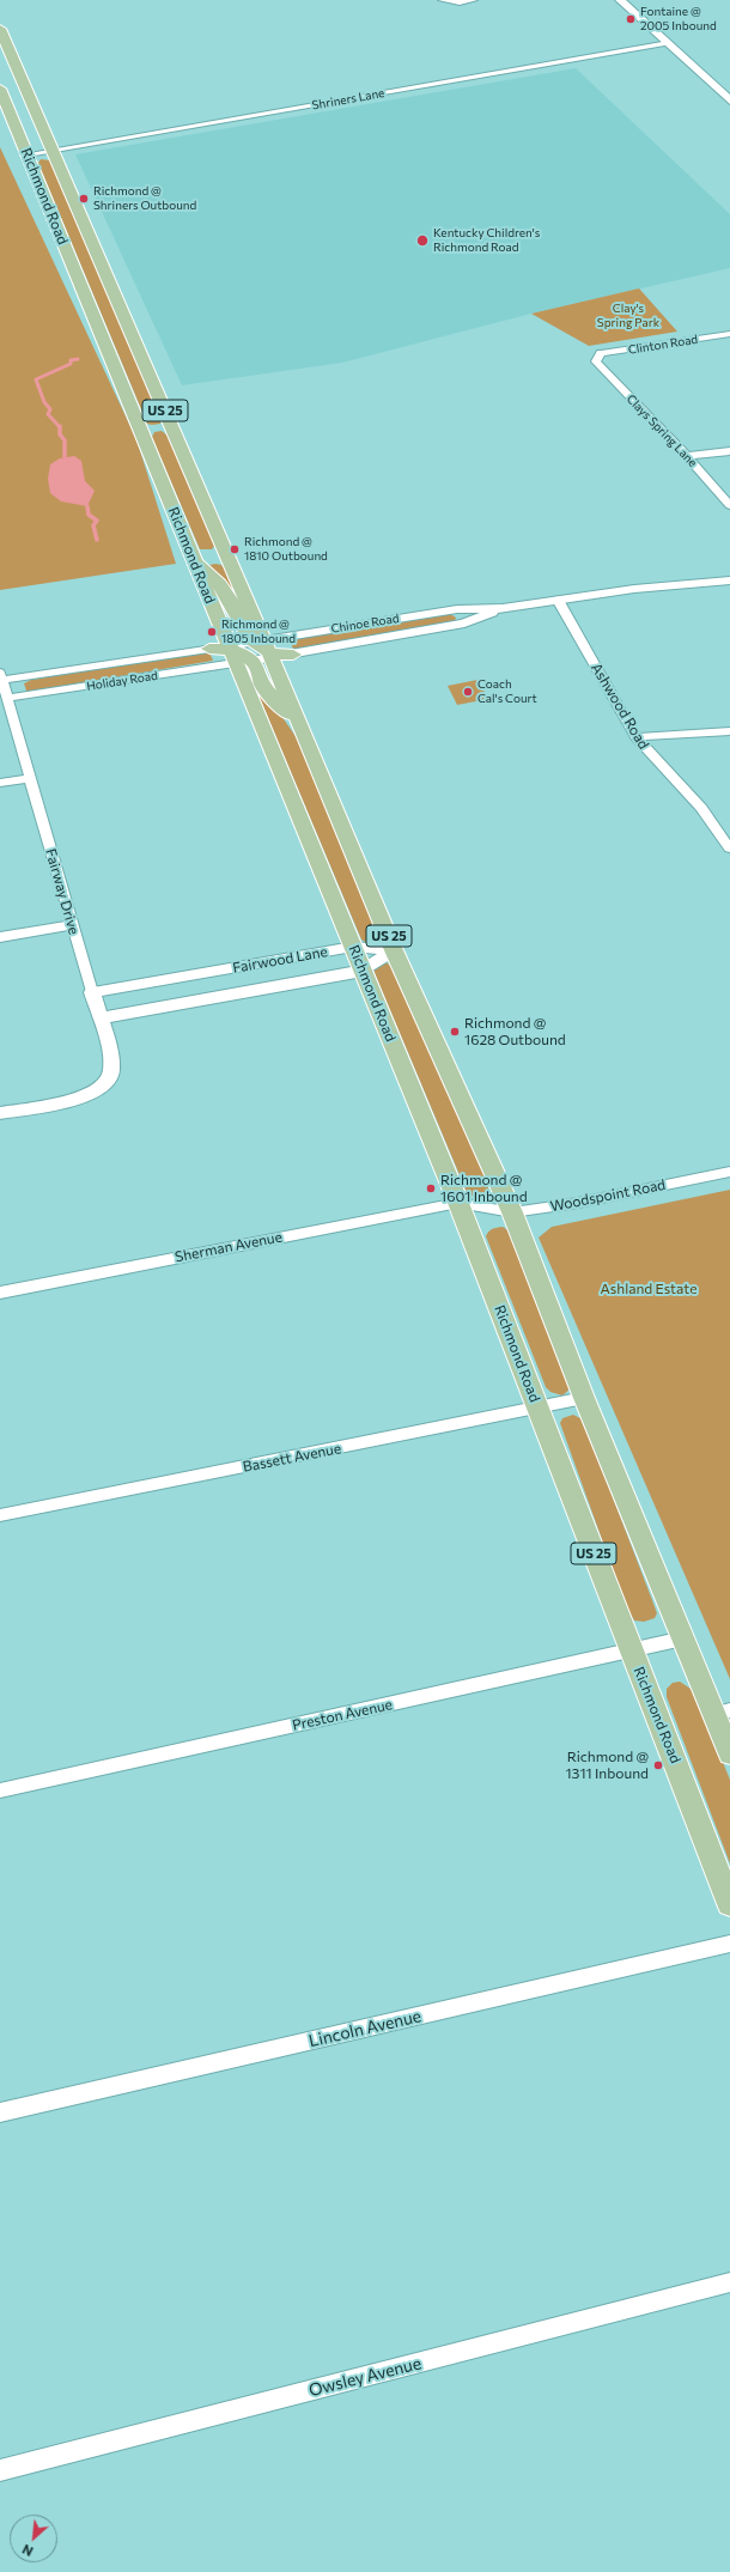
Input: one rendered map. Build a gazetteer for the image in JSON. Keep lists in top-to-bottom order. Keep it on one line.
{"streets":{"main road":["Richmond Road","US 25"],"street":["Shriners Lane","Clinton Road","Clays Spring Lane","Chinoe Road","Holiday Road","Ashwood Road","Fairway Drive","Fairwood Lane","Woodspoint Road","Sherman Avenue","Bassett Avenue","Preston Avenue","Lincoln Avenue","Owsley Avenue"]},"crossings":[["Shriners Lane","Richmond Road"],["Richmond Road","Chinoe Road"],["Richmond Road","Holiday Road"],["Richmond Road","Fairwood Lane"],["Richmond Road","Woodspoint Road"],["Richmond Road","Sherman Avenue"],["Richmond Road","Bassett Avenue"],["Richmond Road","Preston Avenue"],["Clinton Road","Clays Spring Lane"],["Chinoe Road","Holiday Road"],["Chinoe Road","Ashwood Road"],["Holiday Road","Fairway Drive"],["Fairway Drive","Fairwood Lane"],["Woodspoint Road","Sherman Avenue"]],"parks":["Clay's Spring Park","Ashland Estate"],"places":["Fontaine @ 2005 Inbound","Richmond @ Shriners Outbound","Kentucky Children's Richmond Road","Richmond @ 1810 Outbound","Richmond @ 1805 Inbound","Coach Cal's Court","Richmond @ 1628 Outbound","Richmond @ 1601 Inbound","Richmond @ 1311 Inbound"],"north":"bottom left"}
